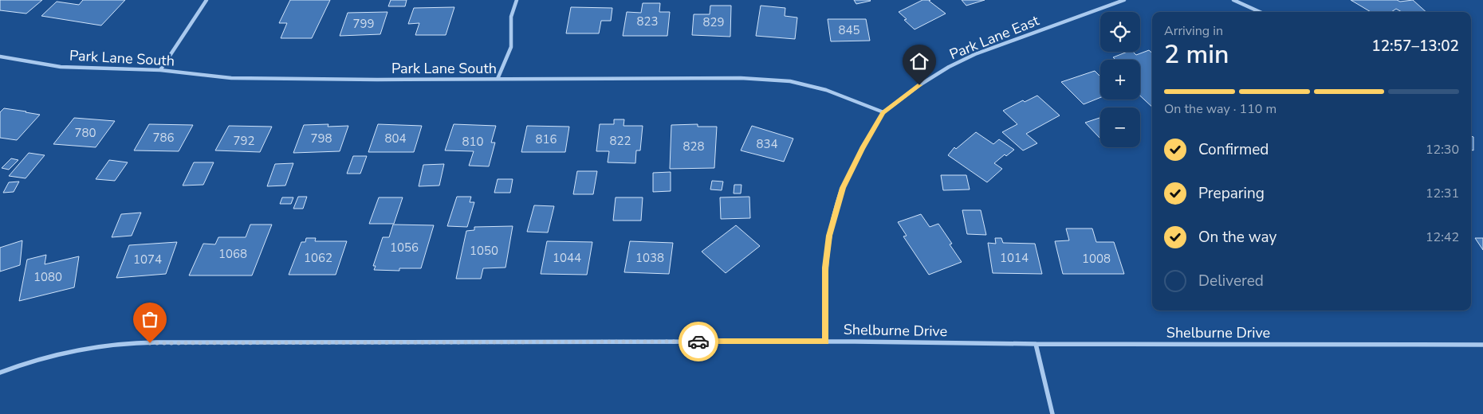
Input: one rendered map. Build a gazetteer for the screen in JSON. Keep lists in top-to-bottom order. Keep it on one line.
{"streets":{"street":["Park Lane East","Park Lane South","Shelburne Drive"]},"crossings":[["Park Lane East","Park Lane South"],["Park Lane East","Shelburne Drive"]],"house_numbers":["823","829","799","845","780","786","798","804","816","792","822","810","834","828","1056","1050","1068","1062","1044","1038","1014","1008","1074","1080"],"page":{"map_buttons":["+","−"],"heading":["2 min","Arriving in","12:57–13:02"],"bar":"On the way · 110 m","list":[["Confirmed","12:30"],["Preparing","12:31"],["On the way","12:42"],"Delivered"]}}
